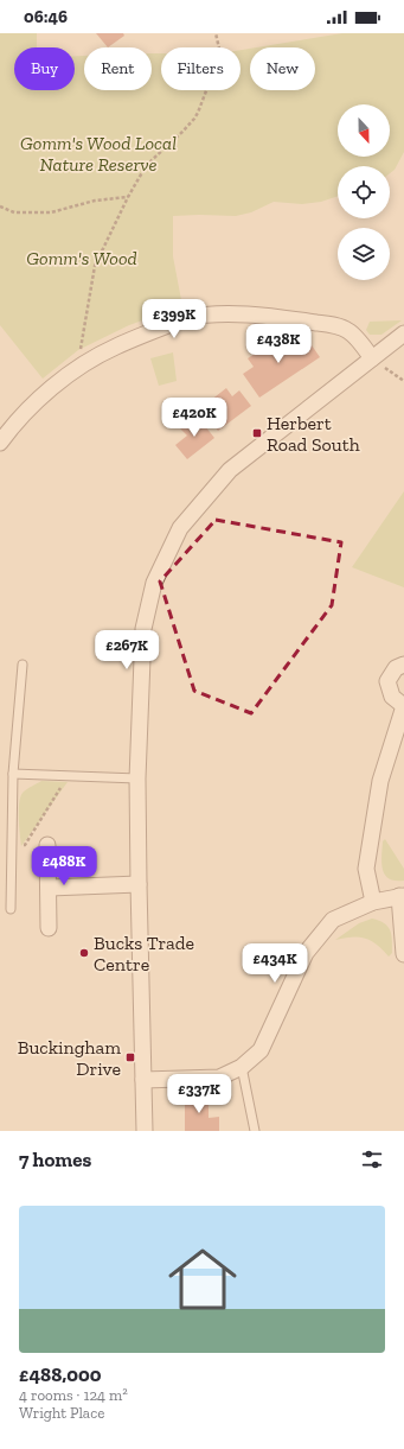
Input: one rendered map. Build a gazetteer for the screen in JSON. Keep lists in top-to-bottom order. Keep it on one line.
{"parks":["Gomm's Wood Local Nature Reserve","Gomm's Wood"],"places":{"transit":["Herbert Road South","Buckingham Drive"],"other":["Bucks Trade Centre"]},"north":"bottom","page":{"status":"06:46","chip":["Buy","Rent","Filters","New"],"price":["£399K","£438K","£420K","£267K","£488K","£434K","£337K"],"heading":"7 homes","list":[{"name":"£488,000","note":"4 rooms · 124 m² · Wright Place"}]}}
